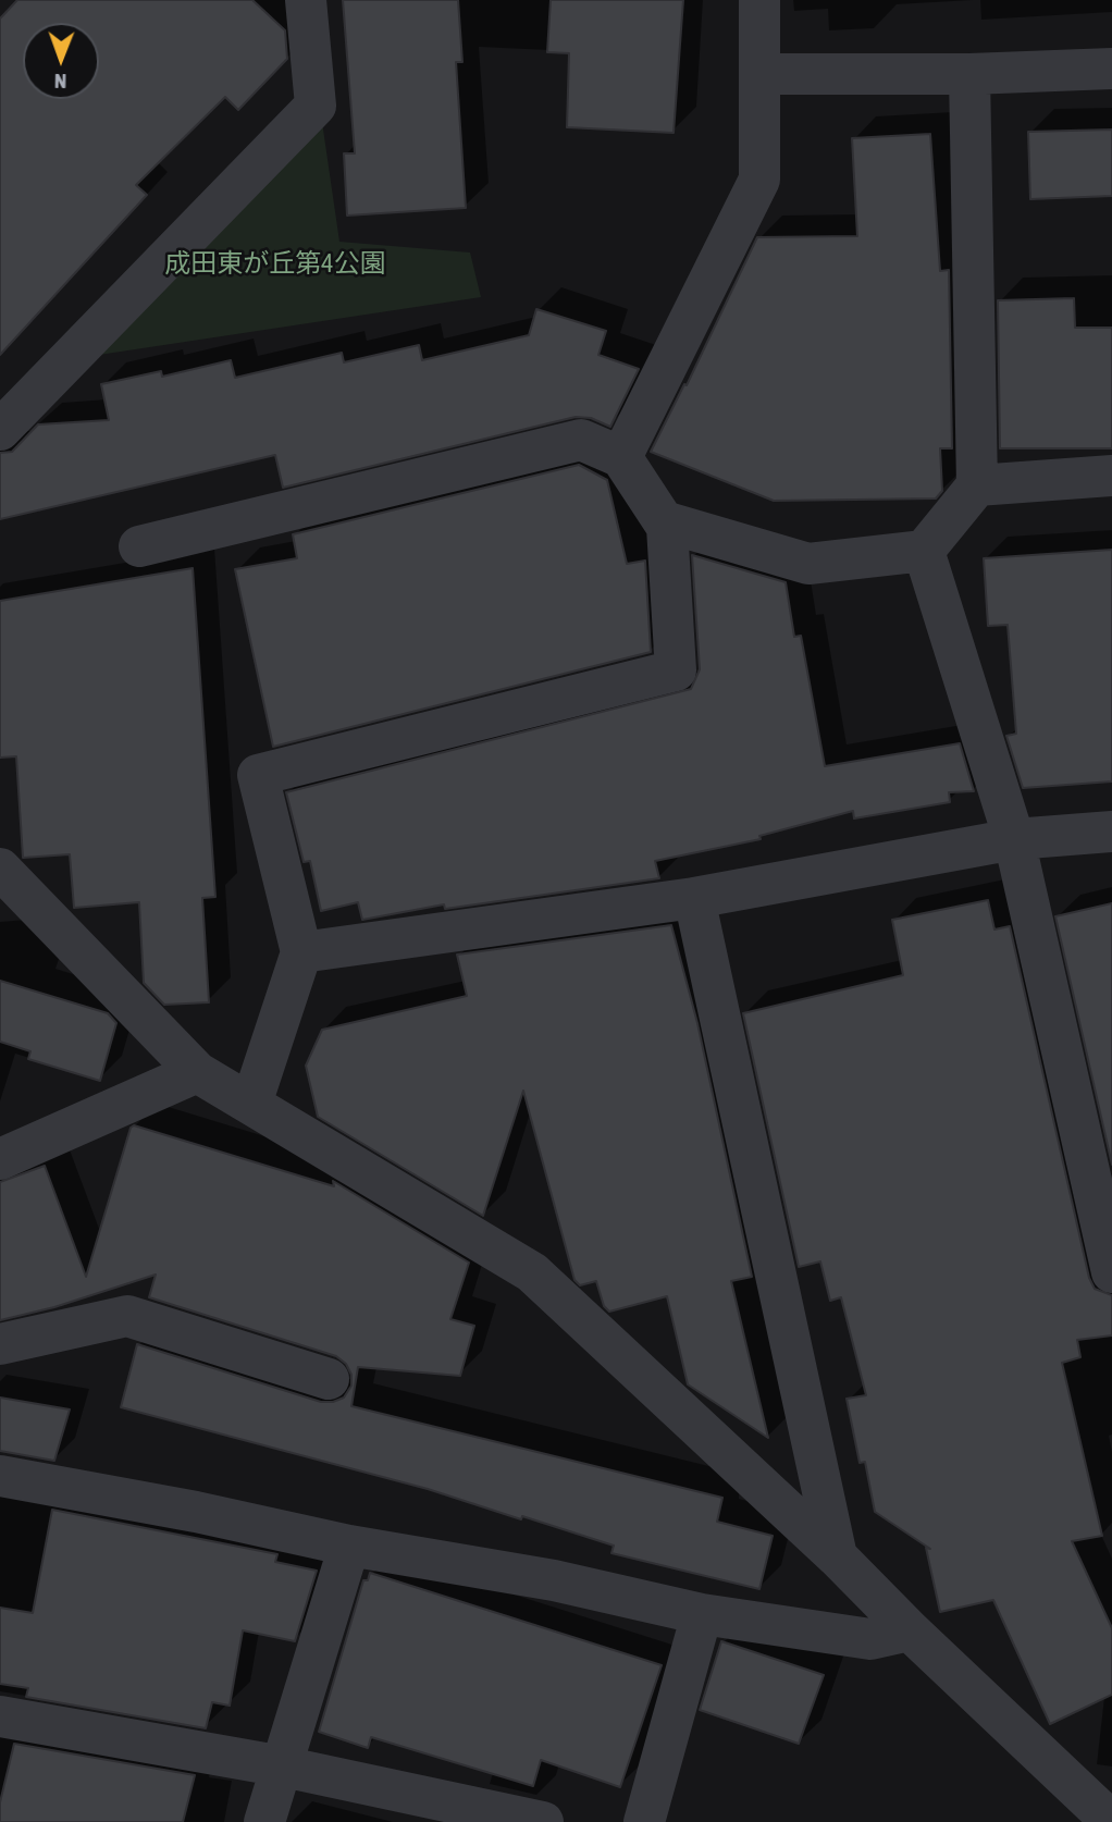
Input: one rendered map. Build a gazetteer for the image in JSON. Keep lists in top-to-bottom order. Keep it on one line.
{"parks":["成田東が丘第4公園"],"north":"bottom"}
